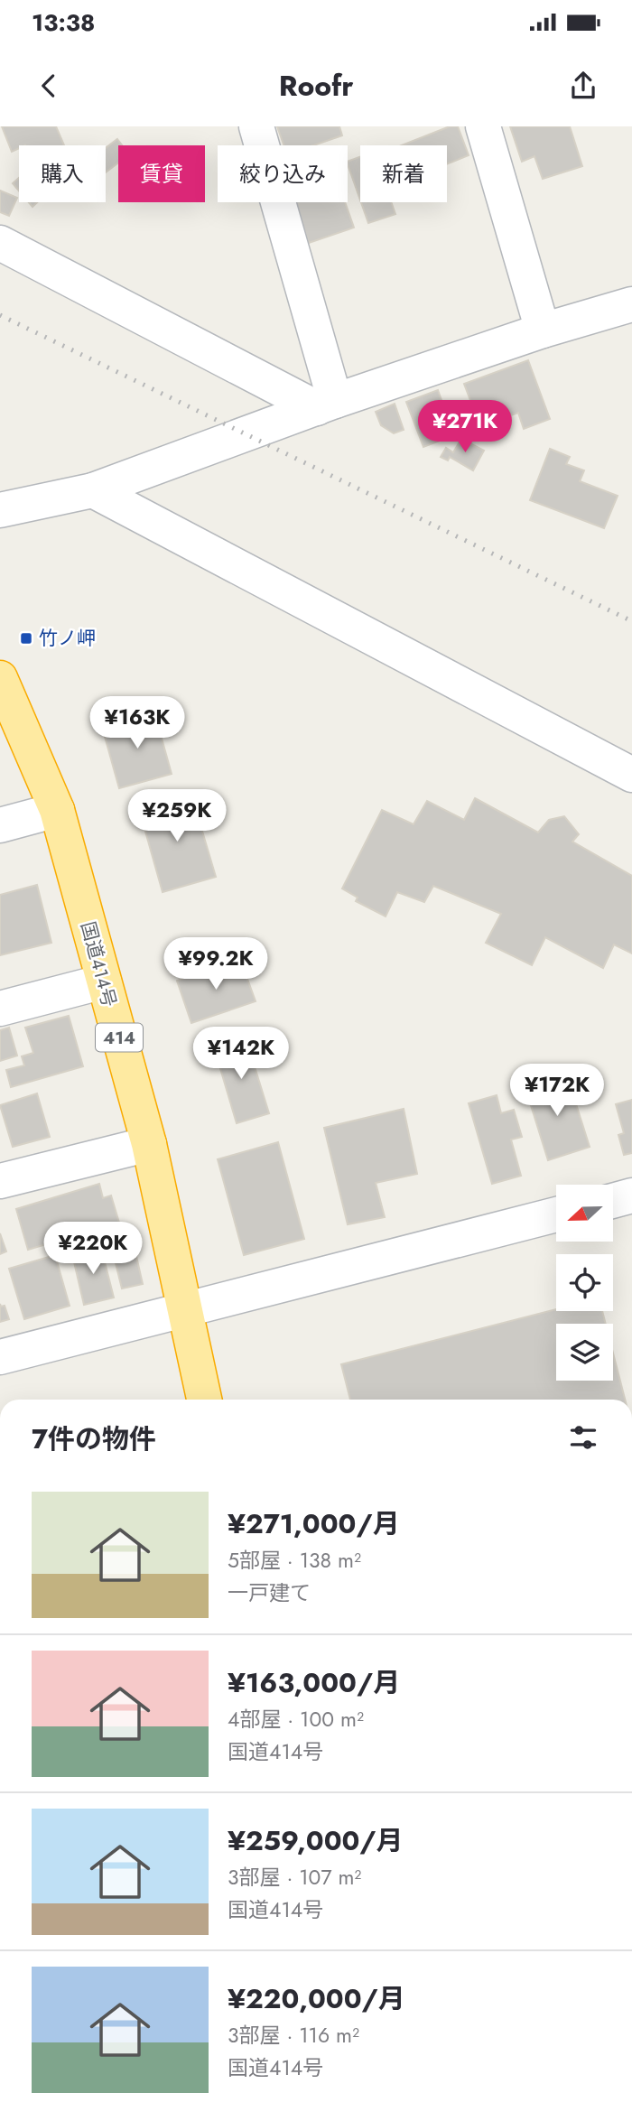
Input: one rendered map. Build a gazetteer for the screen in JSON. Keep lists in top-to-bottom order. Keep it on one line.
{"streets":{"highway":["国道414号","414"]},"places":{"transit":["竹ノ岬"]},"north":"left","page":{"status":"13:38","header":"Roofr","chip":["購入","賃貸","絞り込み","新着"],"price":["¥271K","¥163K","¥259K","¥99.2K","¥142K","¥172K","¥220K"],"heading":"7件の物件","list":[{"name":"¥271,000/月","note":"5部屋 · 138 m² · 一戸建て"},{"name":"¥163,000/月","note":"4部屋 · 100 m² · 国道414号"},{"name":"¥259,000/月","note":"3部屋 · 107 m² · 国道414号"},{"name":"¥220,000/月","note":"3部屋 · 116 m² · 国道414号"}]}}
